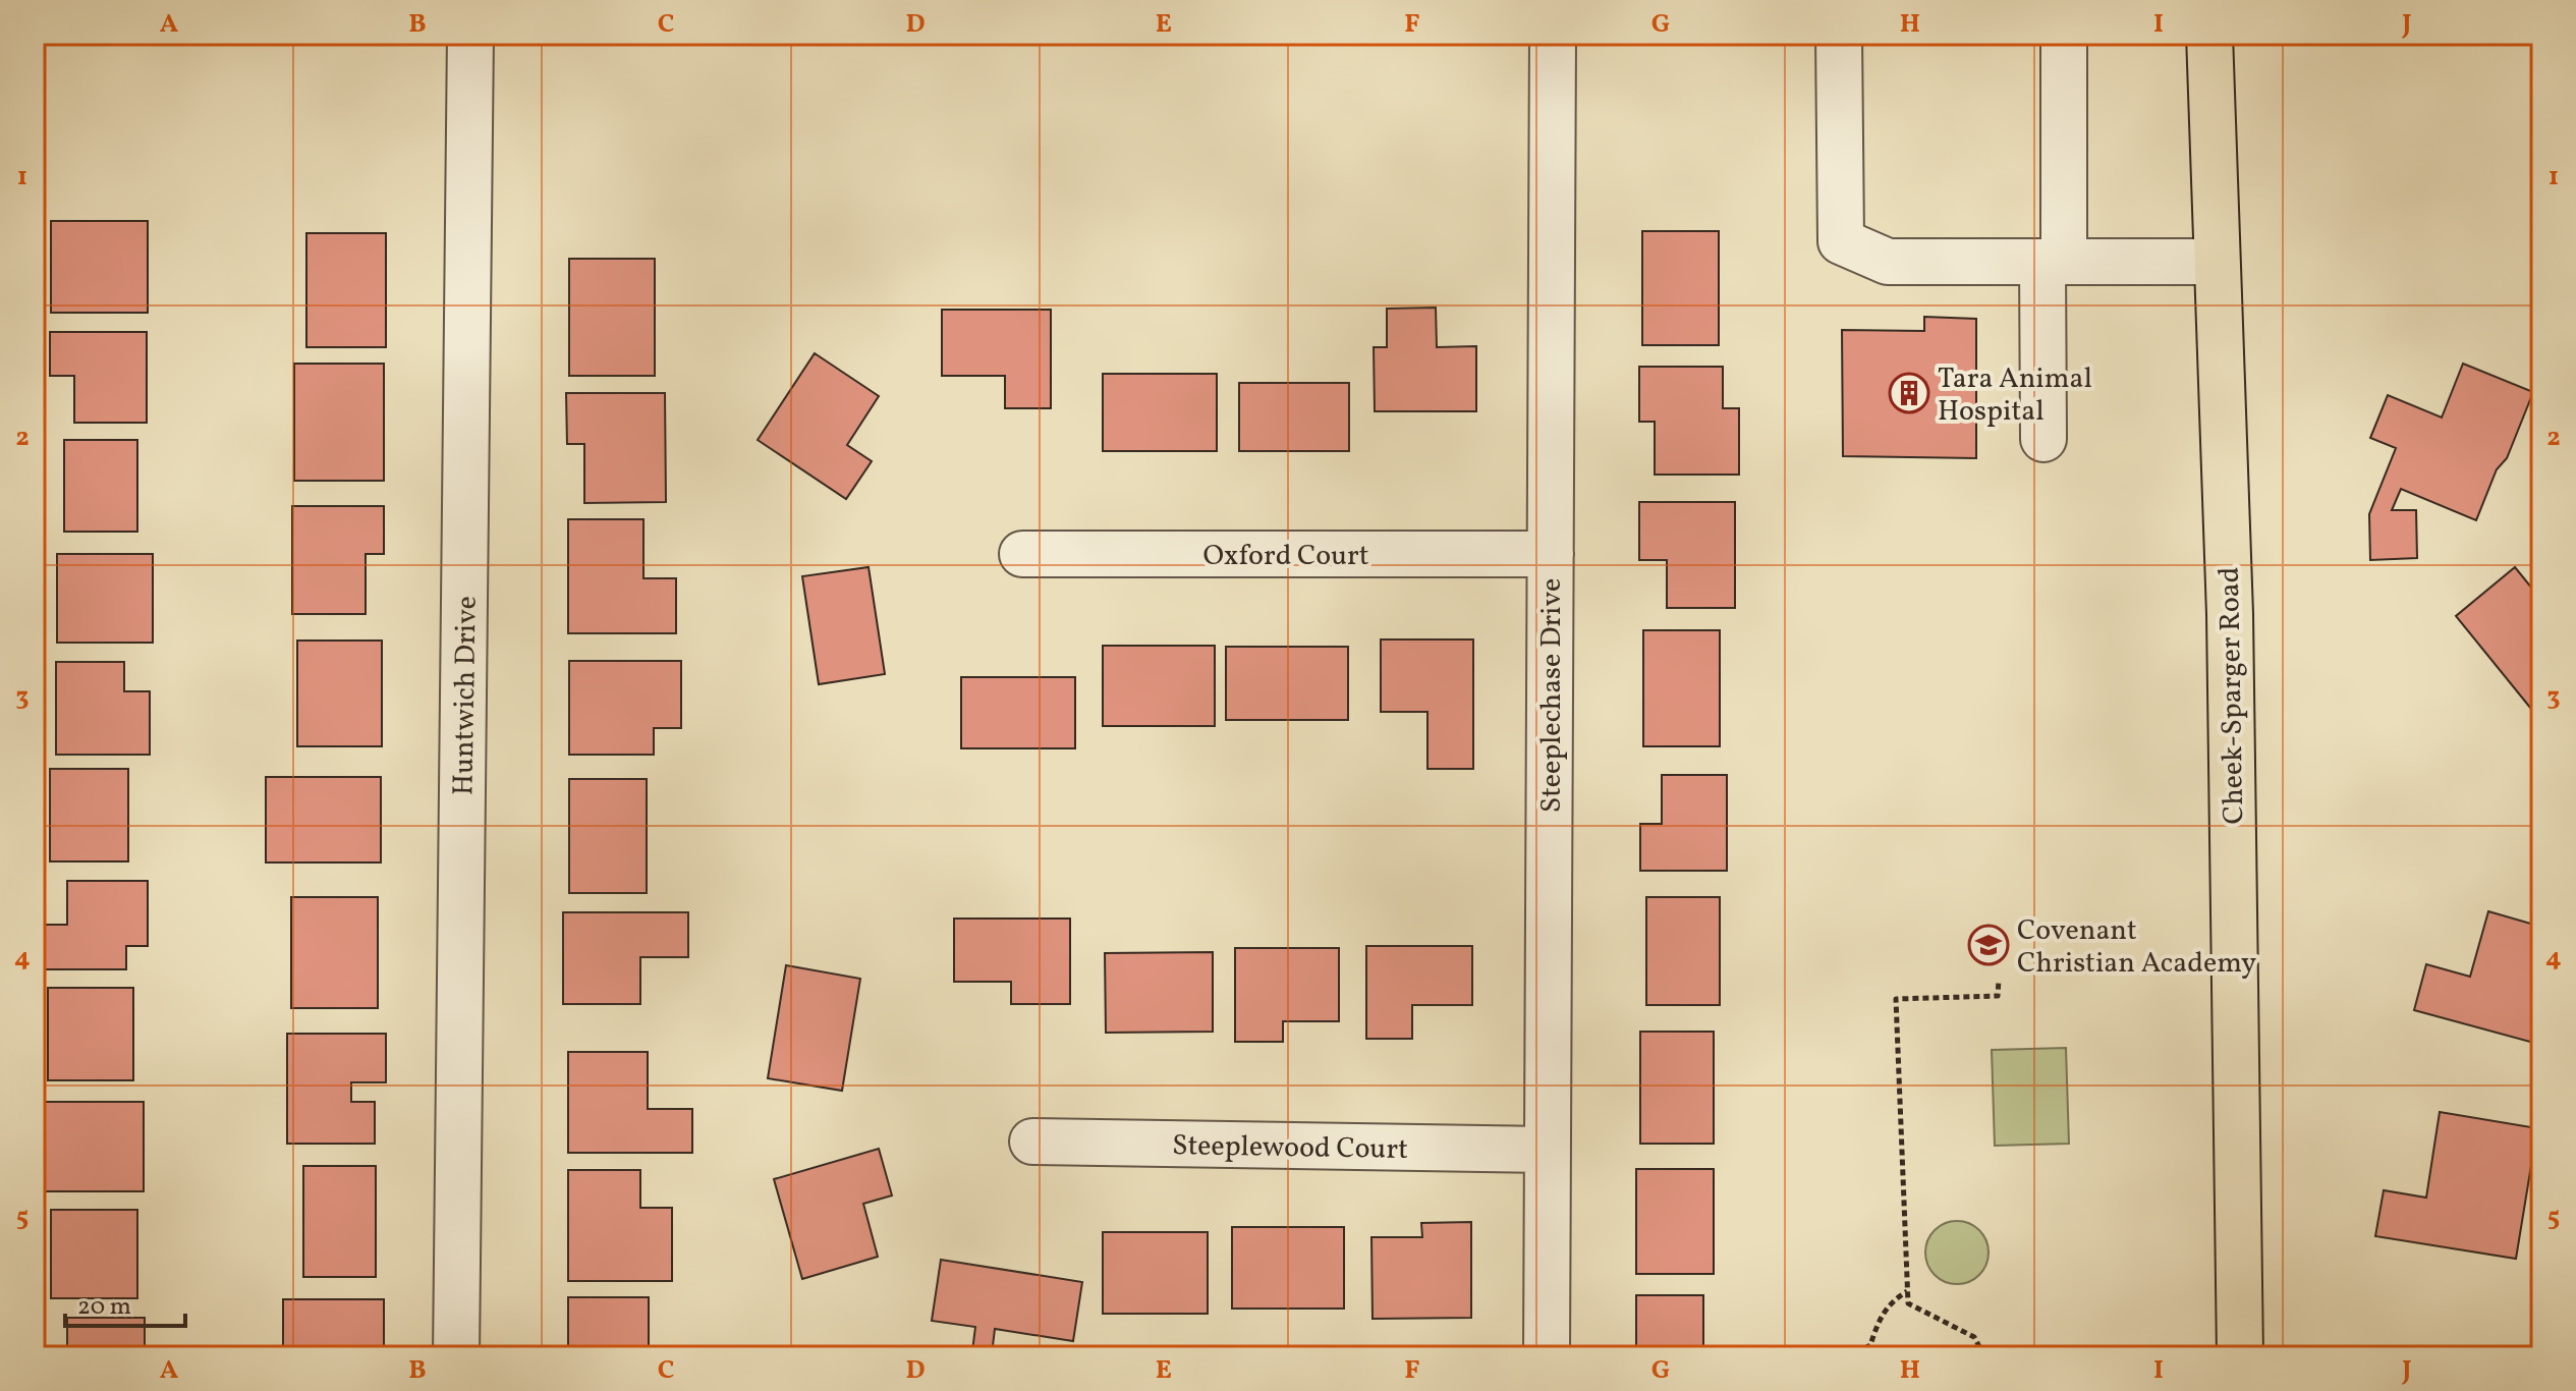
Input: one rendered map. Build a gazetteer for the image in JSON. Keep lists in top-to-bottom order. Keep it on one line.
{"streets":{"main road":["Cheek-Sparger Road"],"street":["Oxford Court","Huntwich Drive","Steeplechase Drive","Steeplewood Court"]},"crossings":[["Oxford Court","Steeplechase Drive"],["Steeplechase Drive","Steeplewood Court"]],"places":{"building":["Tara Animal Hospital"],"school or university":["Covenant Christian Academy"]},"scale_bar":"20 m","grid":{"columns":["A","B","C","D","E","F","G","H","I","J"],"rows":["1","2","3","4","5"]}}
